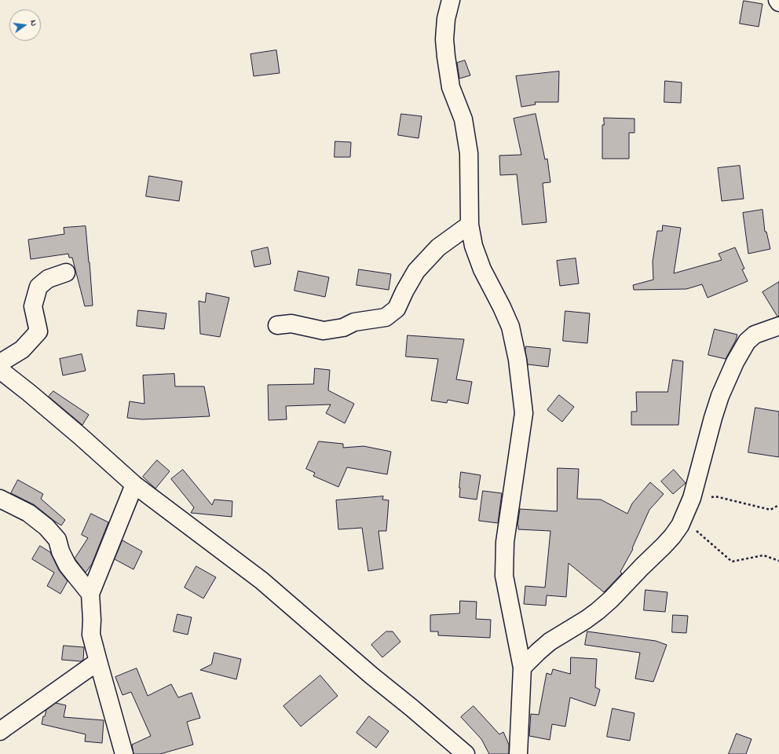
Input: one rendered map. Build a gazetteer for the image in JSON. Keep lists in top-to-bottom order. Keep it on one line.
{"north":"right"}
